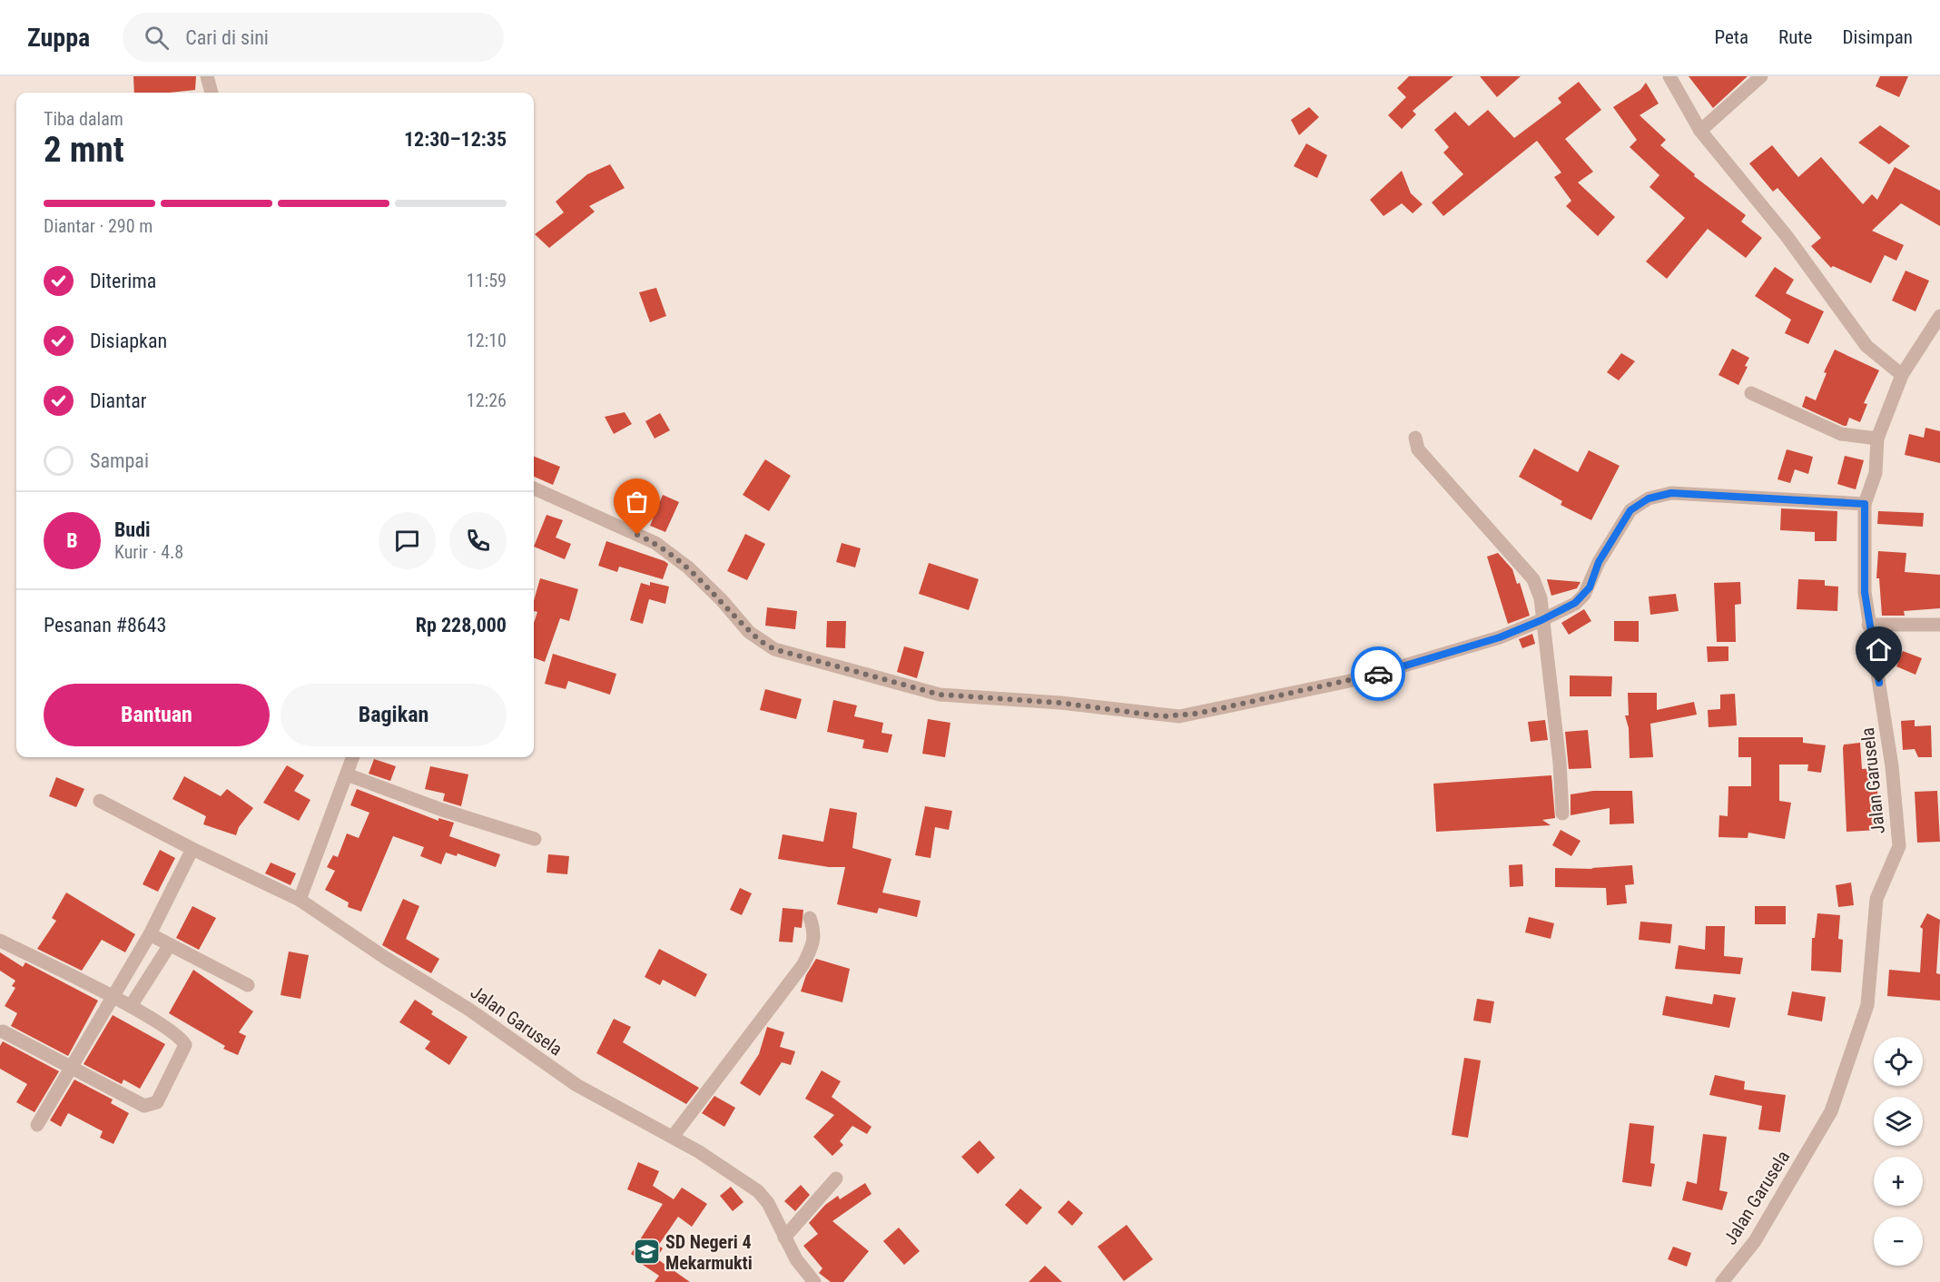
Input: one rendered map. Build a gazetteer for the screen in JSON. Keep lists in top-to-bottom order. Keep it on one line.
{"streets":{"street":["Jalan Garusela"]},"places":{"school or university":["SD Negeri 4 Mekarmukti"]},"page":{"header":"Zuppa","search":"Cari di sini","nav":["Peta","Rute","Disimpan"],"heading":["2 mnt","Tiba dalam","12:30–12:35"],"panel":["Budi","Kurir · 4.8","Pesanan #8643","Rp 228,000"],"bar":"Diantar · 290 m","list":[["Diterima","11:59"],["Disiapkan","12:10"],["Diantar","12:26"],"Sampai"],"round":"B","buttons":["Bantuan","Bagikan"],"map_buttons":["+","−"]}}
